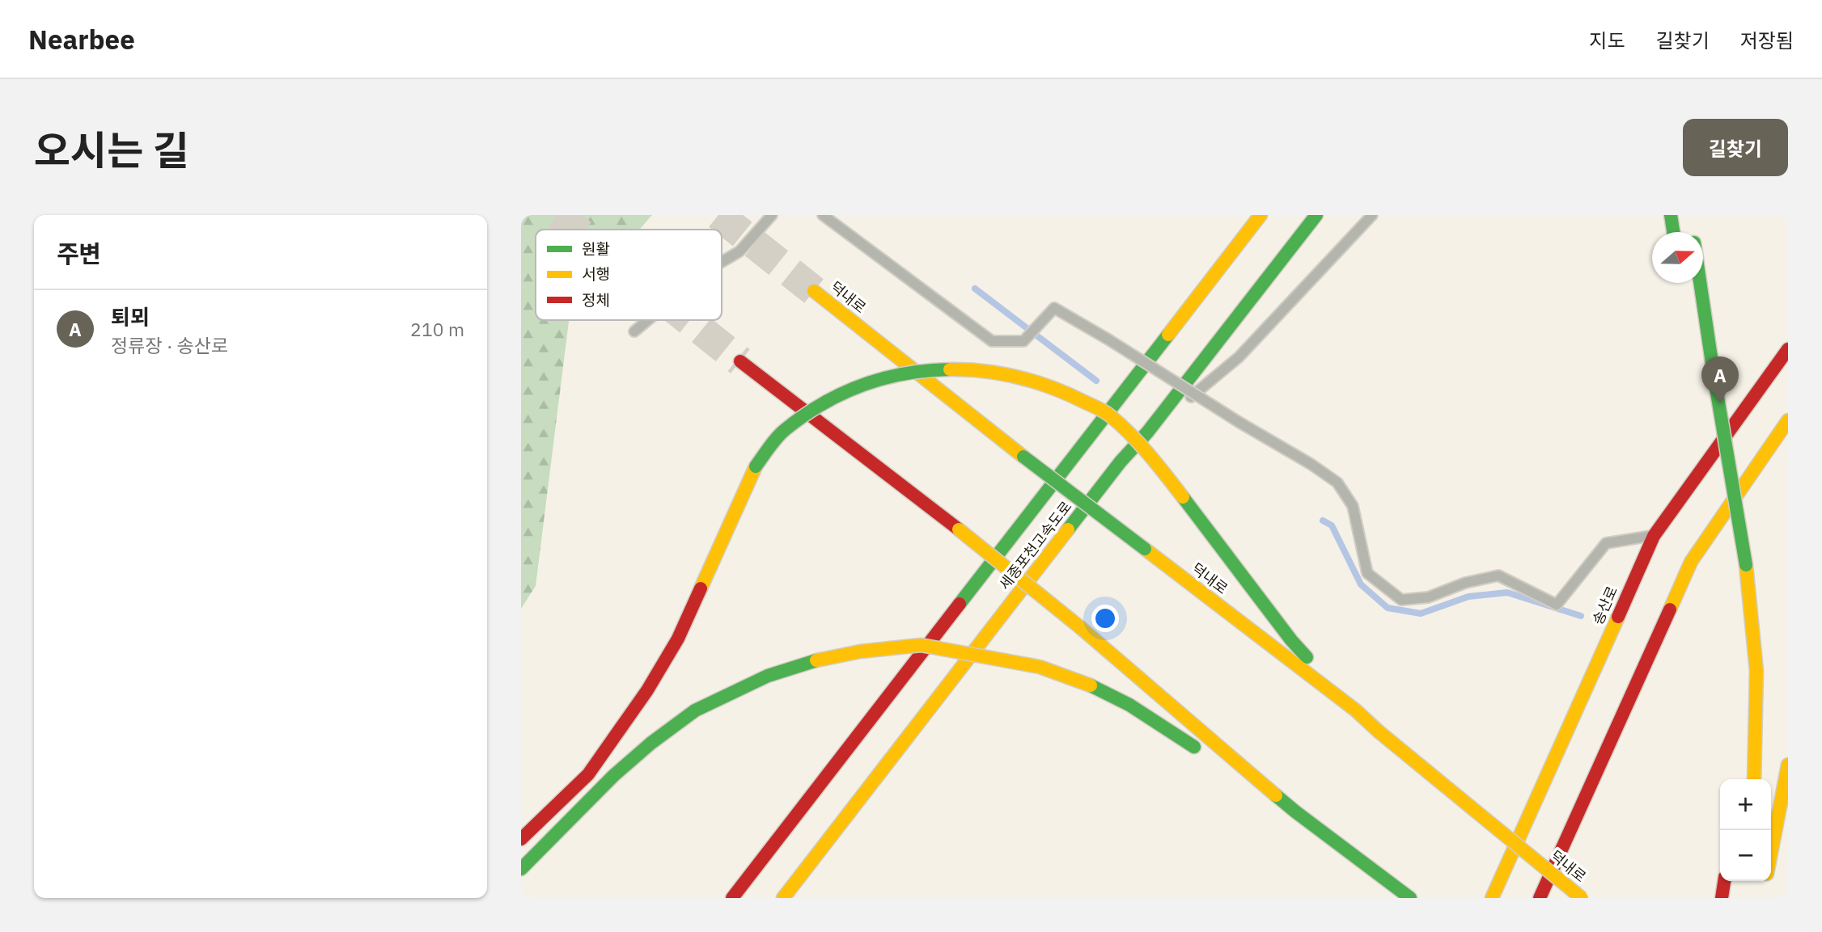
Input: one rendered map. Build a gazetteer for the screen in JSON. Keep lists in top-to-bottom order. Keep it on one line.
{"streets":{"main road":["덕내로","세종포천고속도로","송산로"]},"legend":["원활","서행","정체"],"north":"right","page":{"header":"Nearbee","nav":["지도","길찾기","저장됨"],"title":"오시는 길","buttons":"길찾기","heading":"주변","list":[{"mark":"A","name":"퇴뫼","note":"정류장 · 송산로","value":"210 m"}],"pins":"A","map_buttons":["+","−"]}}
